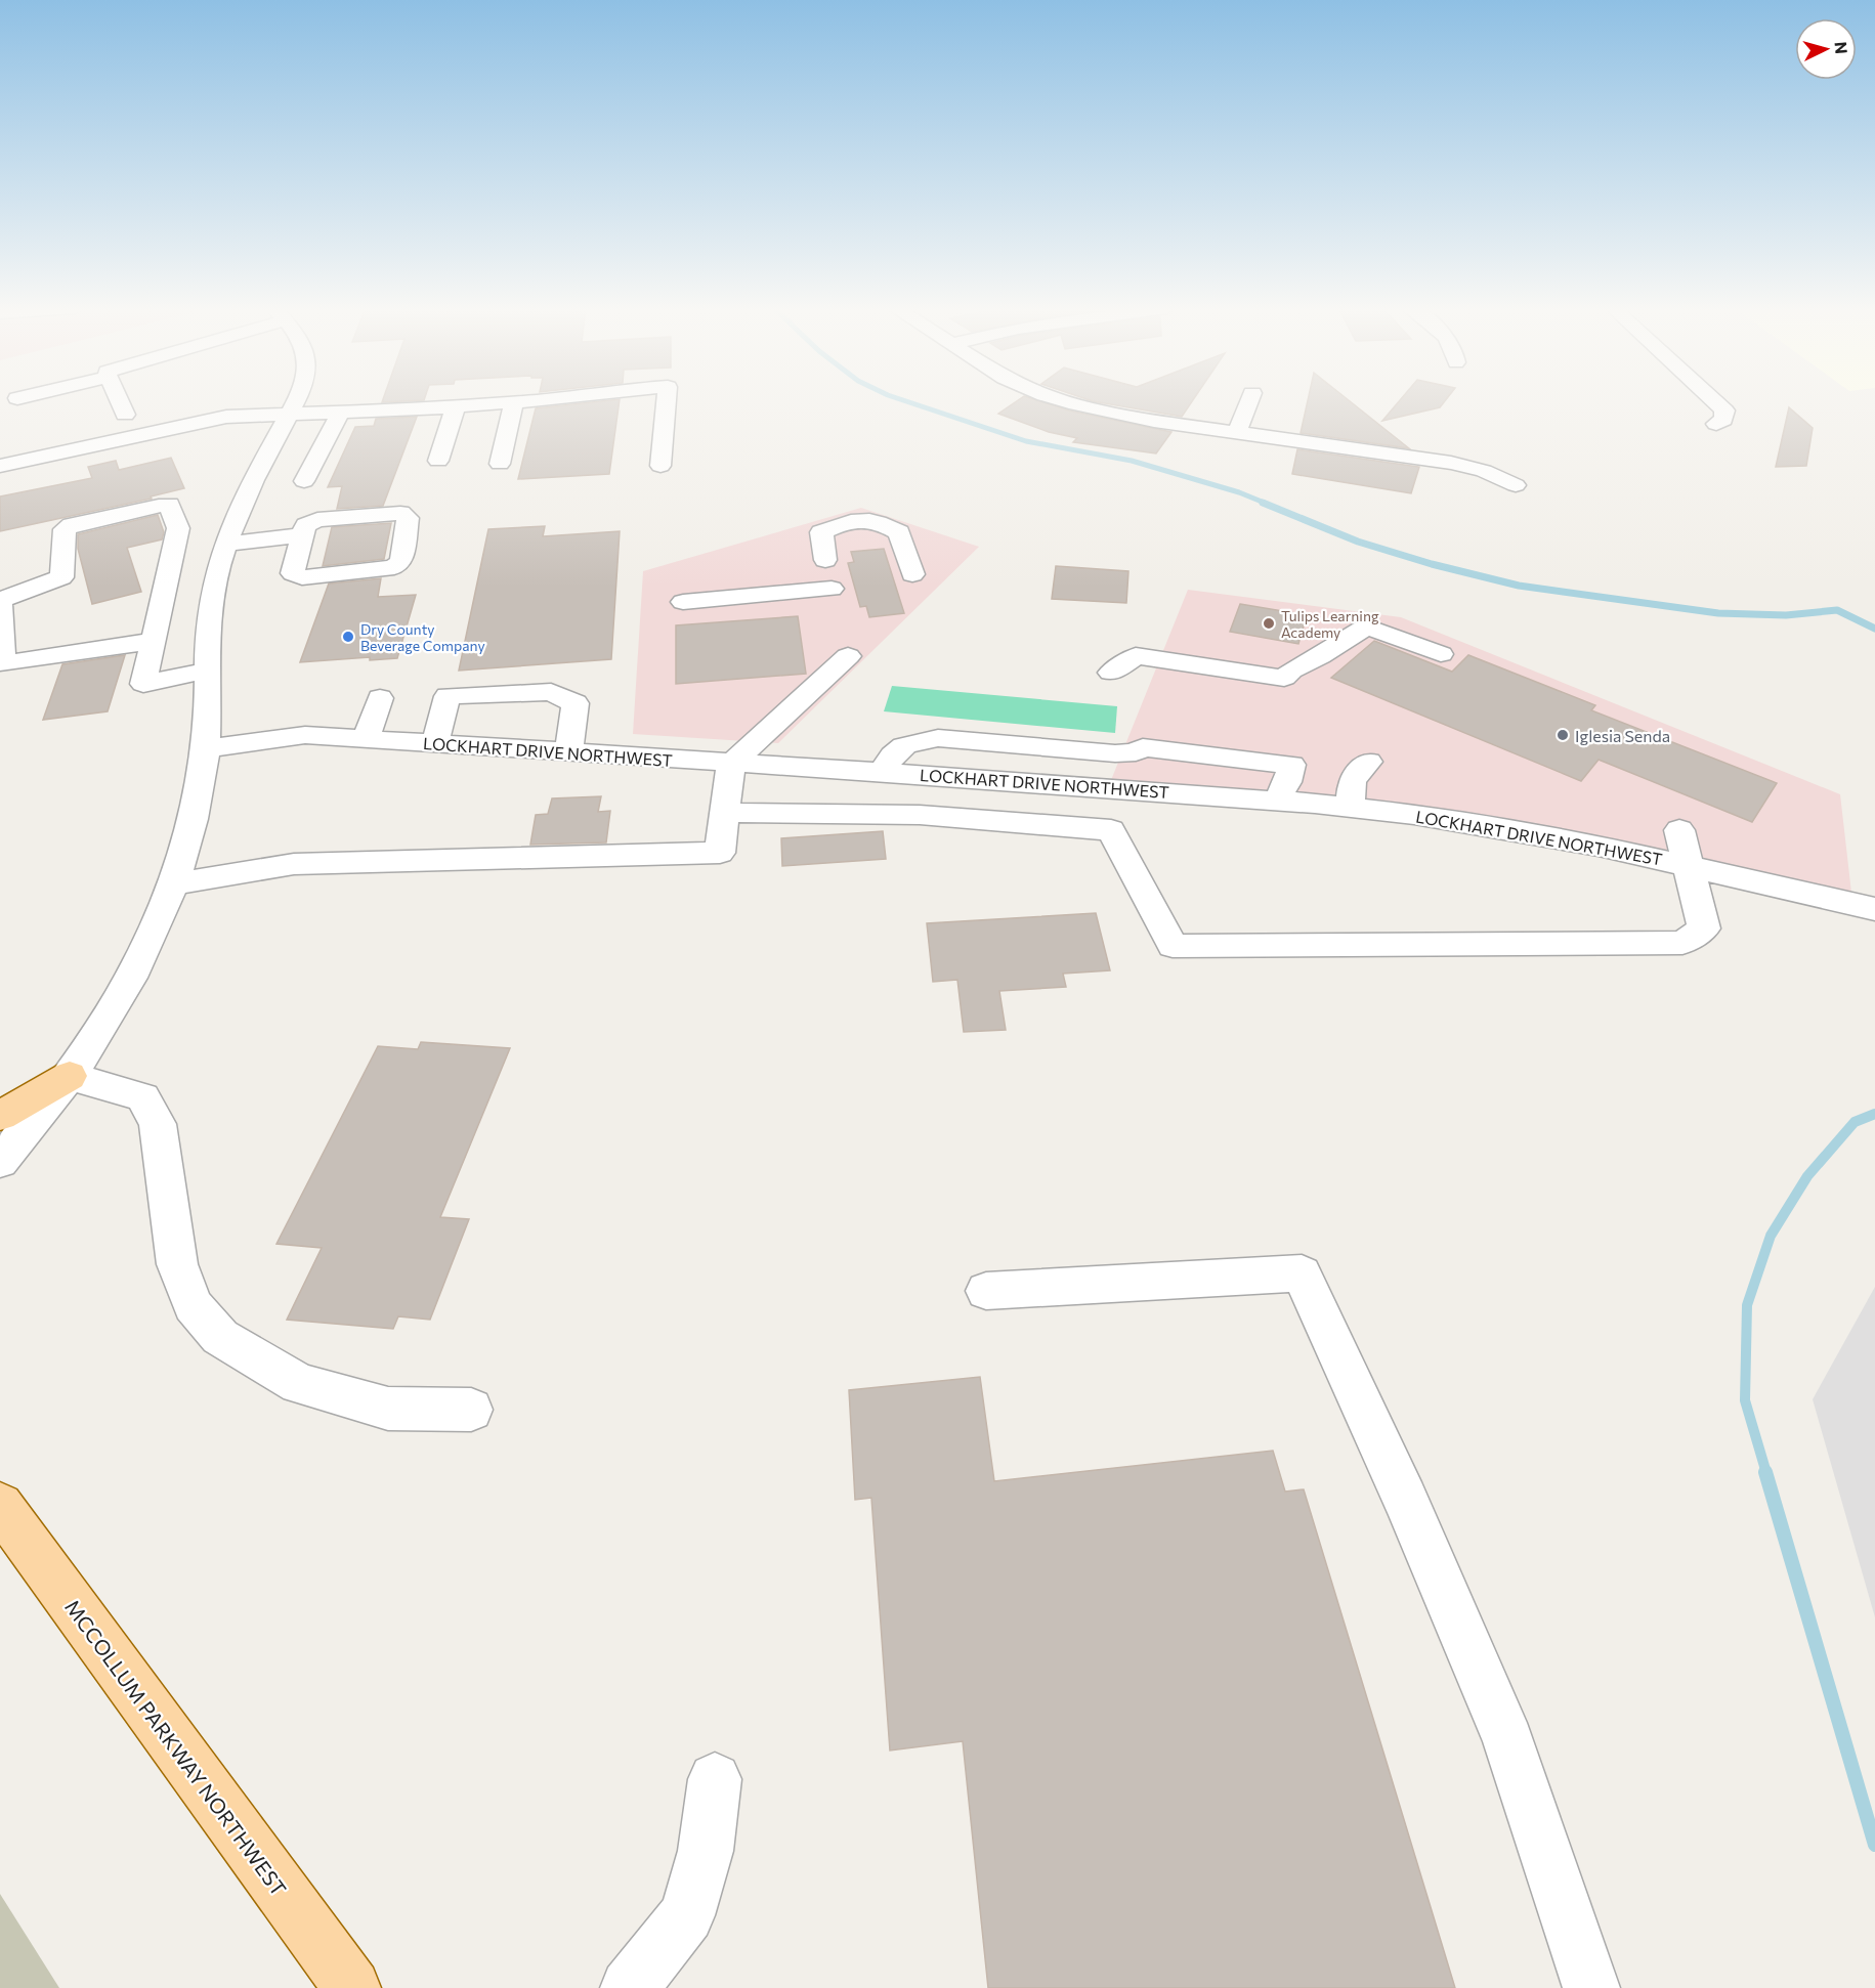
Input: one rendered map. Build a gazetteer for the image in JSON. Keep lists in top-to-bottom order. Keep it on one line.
{"streets":{"main road":["MCCOLLUM PARKWAY NORTHWEST"],"street":["LOCKHART DRIVE NORTHWEST"]},"places":["Tulips Learning Academy","Dry County Beverage Company","Iglesia Senda"],"north":"right"}
